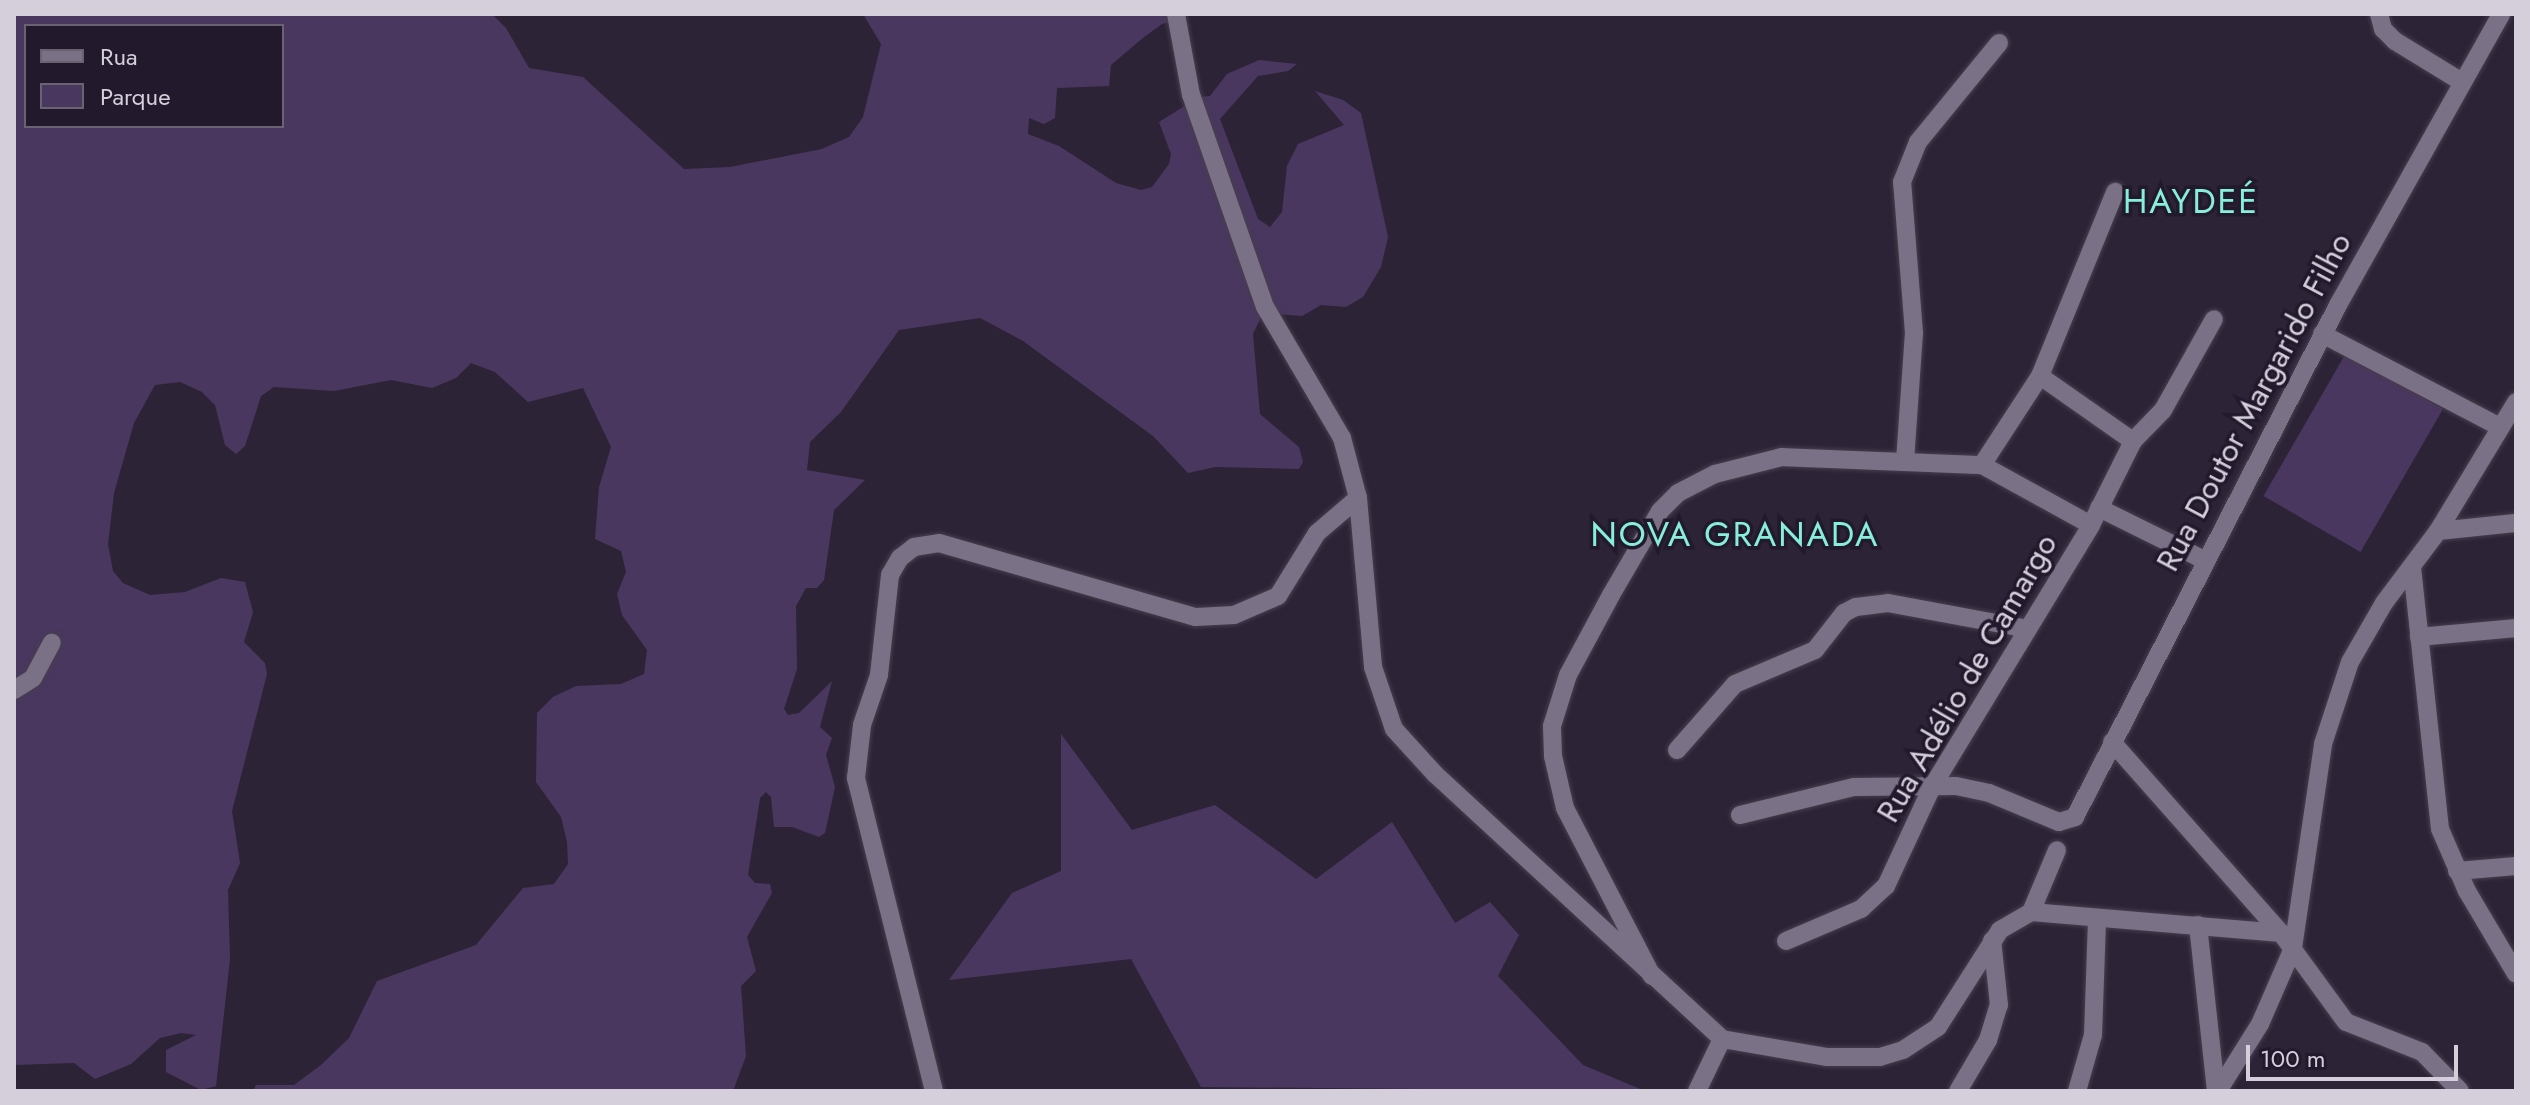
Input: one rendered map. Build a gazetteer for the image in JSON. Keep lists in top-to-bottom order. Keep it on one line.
{"streets":{"street":["Rua Doutor Margarido Filho","Rua Adélio de Camargo"]},"crossings":[["Rua Doutor Margarido Filho","Rua Adélio de Camargo"]],"districts":["HAYDEÉ","NOVA GRANADA"],"legend":["Rua","Parque"],"scale_bar":"100 m"}
